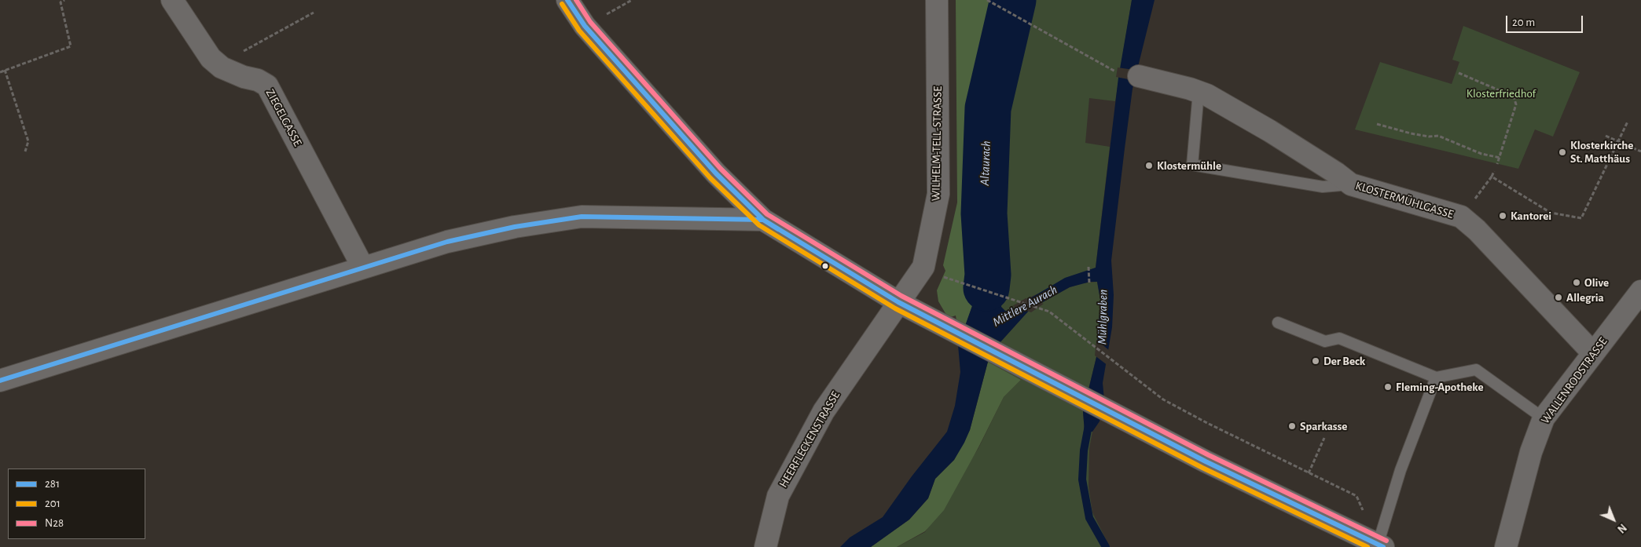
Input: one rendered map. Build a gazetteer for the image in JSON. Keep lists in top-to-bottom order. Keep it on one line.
{"streets":{"street":["ZIEGELGASSE","WILHELM-TELL-STRASSE","KLOSTERMÜHLGASSE","WALLENRODSTRASSE","HEERFLECKENSTRASSE"]},"crossings":[["WILHELM-TELL-STRASSE","HEERFLECKENSTRASSE"],["KLOSTERMÜHLGASSE","WALLENRODSTRASSE"]],"water":["Altaurach","Mittlere Aurach","Mühlgraben"],"parks":["Klosterfriedhof"],"places":["Klosterkirche St. Matthäus","Klostermühle","Kantorei","Olive","Allegria","Der Beck","Fleming-Apotheke","Sparkasse"],"lines":["transit line 281","transit line N28","transit line 201"],"legend":["281","201","N28"],"scale_bar":"20 m","north":"bottom right"}
